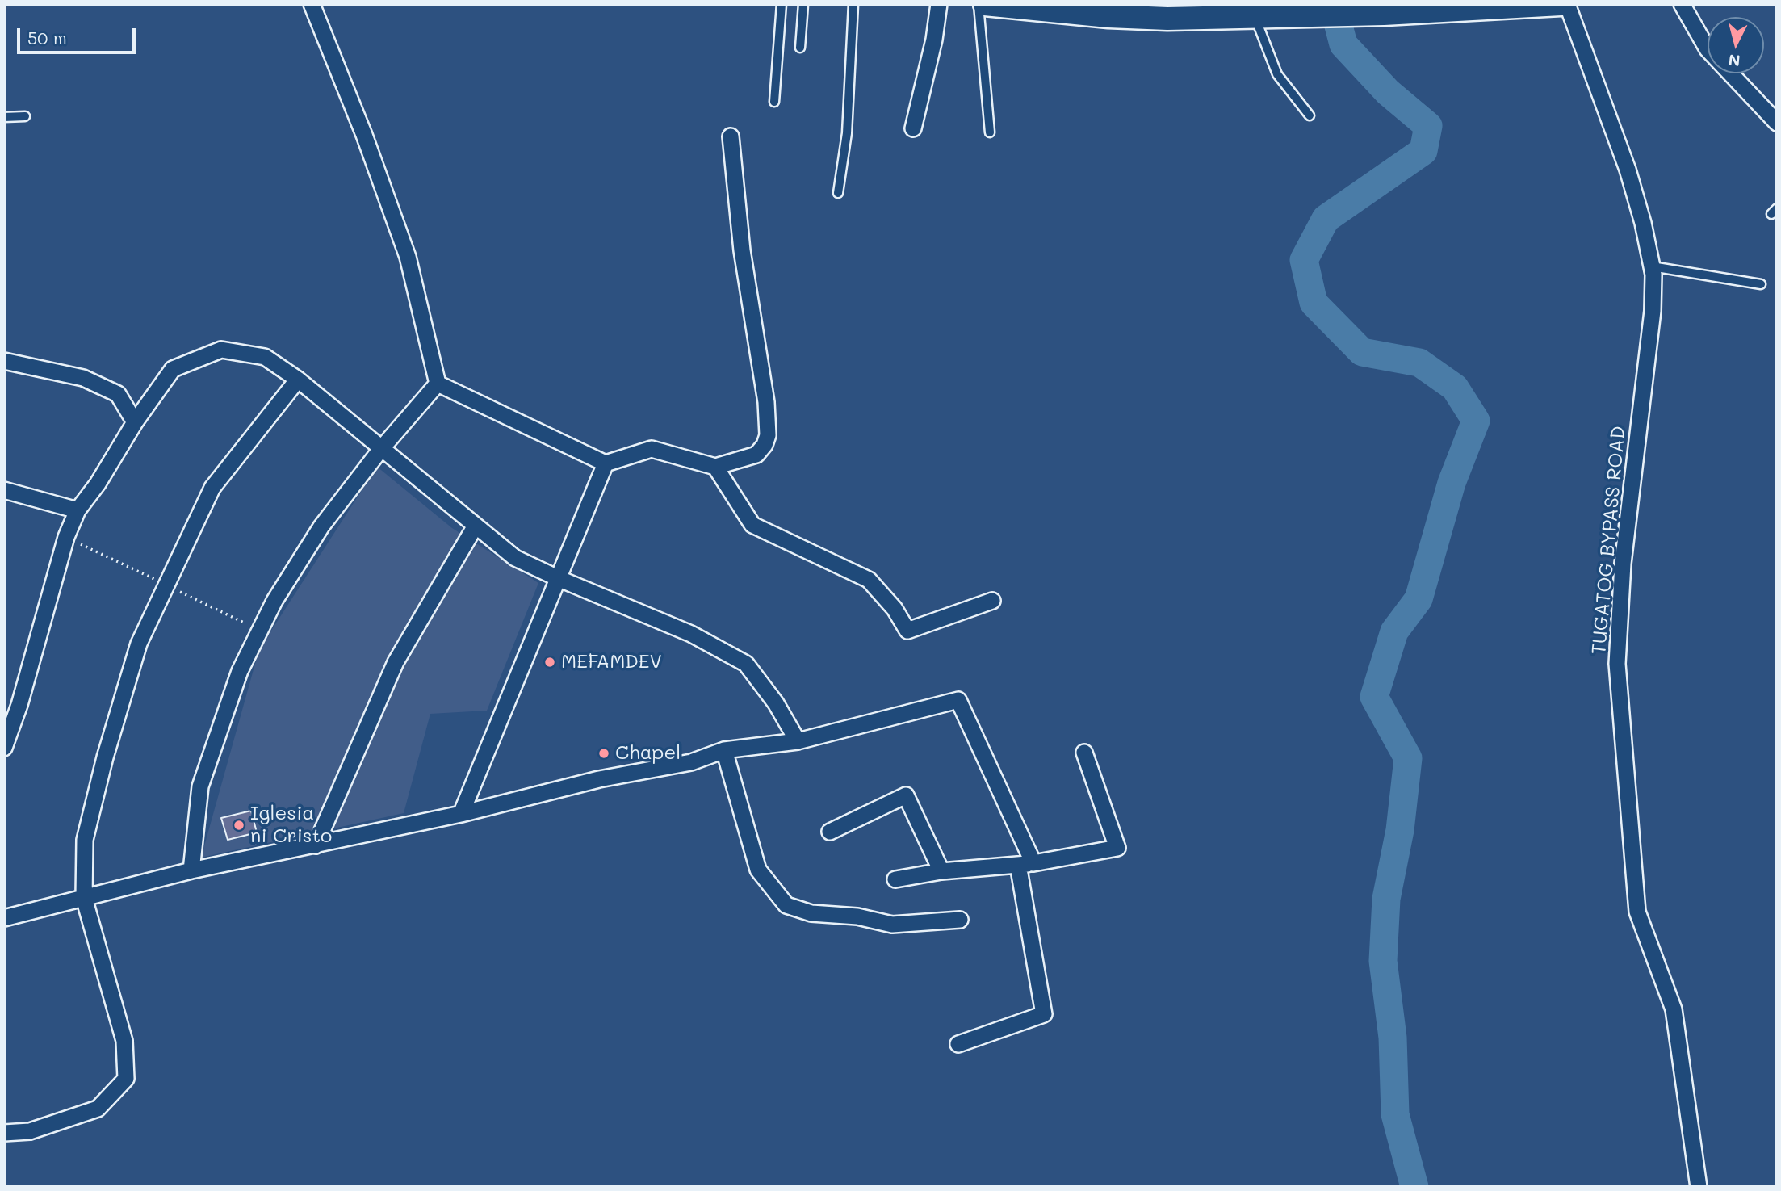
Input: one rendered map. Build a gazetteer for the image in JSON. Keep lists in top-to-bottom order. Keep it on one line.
{"streets":{"street":["TUGATOG BYPASS ROAD"]},"places":["MEFAMDEV","Chapel","Iglesia ni Cristo"],"scale_bar":"50 m","north":"bottom"}
